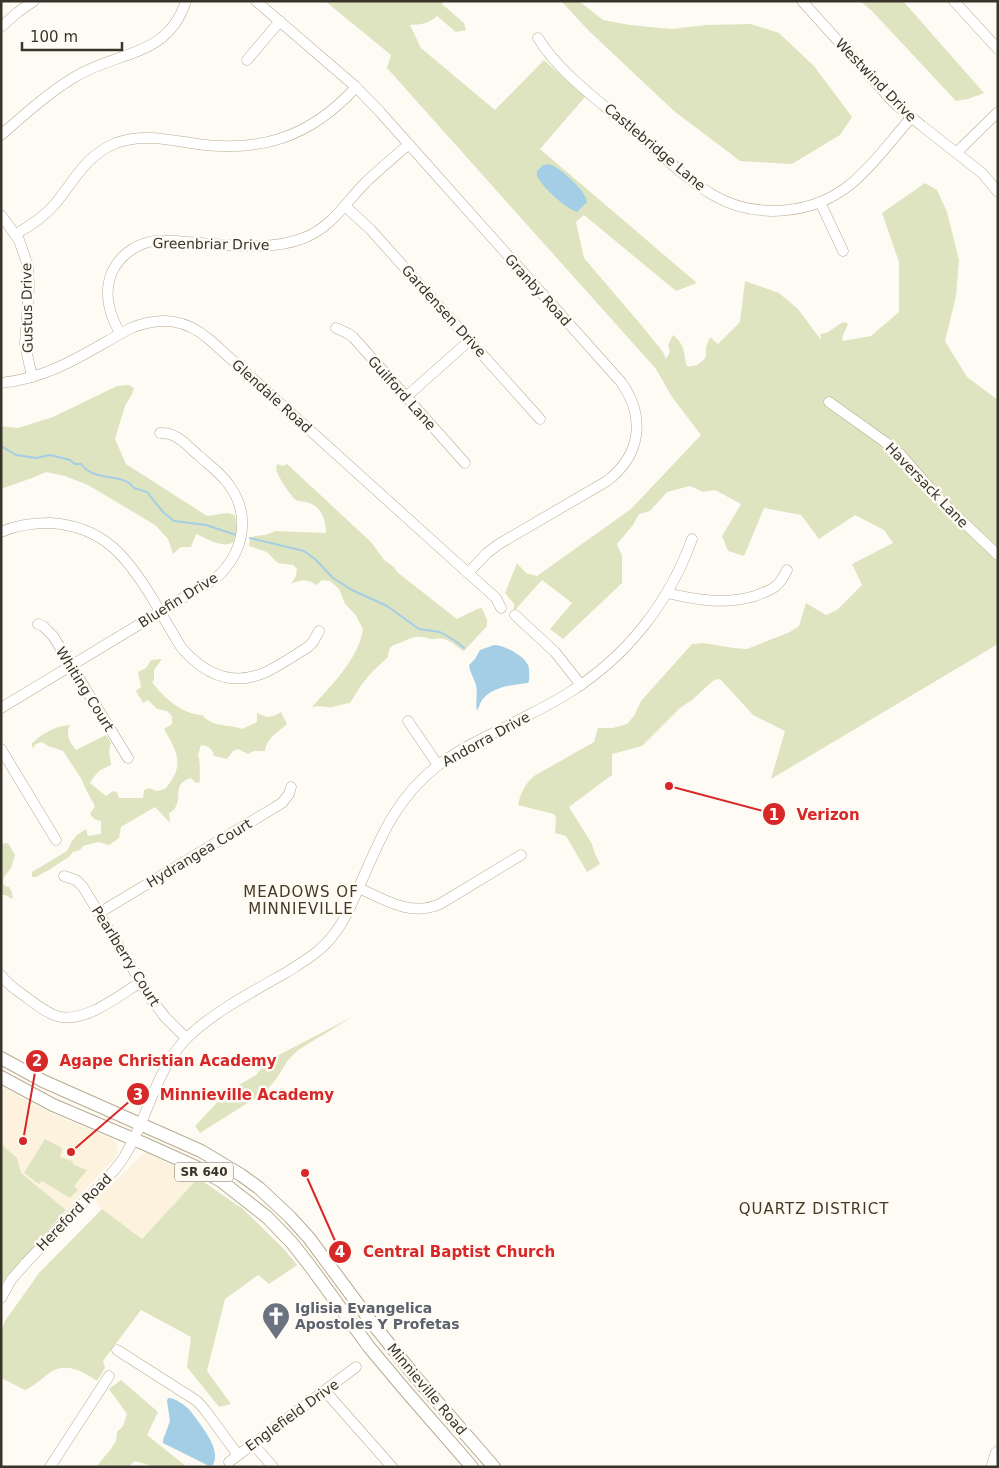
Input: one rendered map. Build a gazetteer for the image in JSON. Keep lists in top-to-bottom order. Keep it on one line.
{"streets":{"main road":["SR 640","Minnieville Road"],"street":["Westwind Drive","Castlebridge Lane","Greenbriar Drive","Granby Road","Gustus Drive","Gardensen Drive","Guilford Lane","Glendale Road","Haversack Lane","Bluefin Drive","Whiting Court","Andorra Drive","Hydrangea Court","Pearlberry Court","Hereford Road","Englefield Drive"]},"crossings":[["Westwind Drive","Castlebridge Lane"],["Greenbriar Drive","Granby Road"],["Greenbriar Drive","Gardensen Drive"],["Greenbriar Drive","Glendale Road"],["Granby Road","Glendale Road"],["Gustus Drive","Glendale Road"],["Bluefin Drive","Whiting Court"],["Andorra Drive","Pearlberry Court"],["Andorra Drive","Hereford Road"],["Andorra Drive","Minnieville Road"],["Hydrangea Court","Pearlberry Court"],["Hereford Road","Minnieville Road"]],"districts":["MEADOWS OF MINNIEVILLE","QUARTZ DISTRICT"],"places":{"other":["Verizon","Agape Christian Academy","Minnieville Academy","Central Baptist Church"],"church":["Iglisia Evangelica Apostoles Y Profetas"]},"scale_bar":"100 m"}
